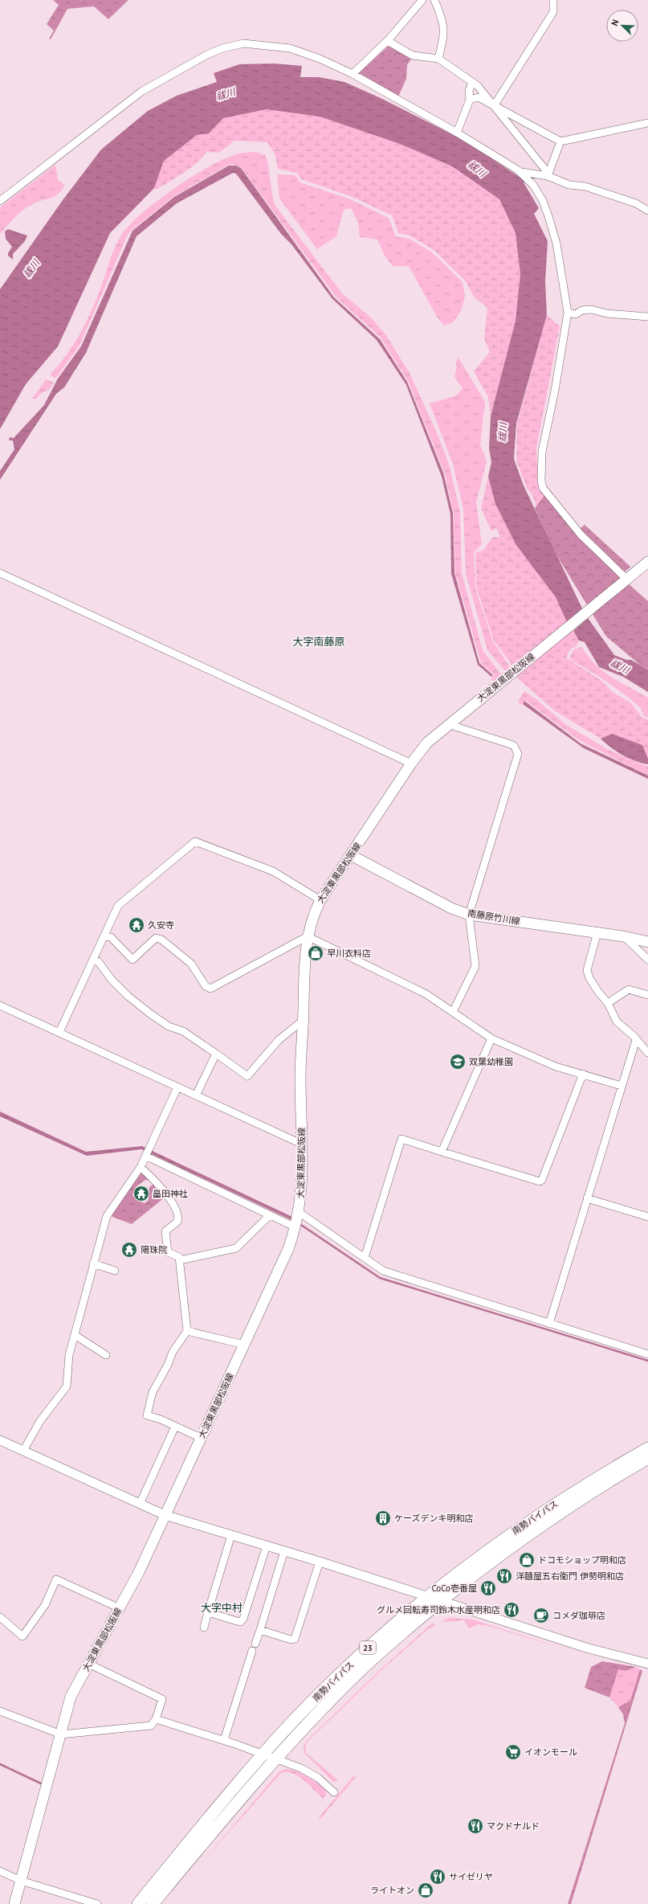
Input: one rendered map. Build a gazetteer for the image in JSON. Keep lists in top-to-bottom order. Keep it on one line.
{"streets":{"highway":["南勢バイパス","23"],"main road":["大淀東黒部松阪線","南藤原竹川線"]},"crossings":[["大淀東黒部松阪線","南藤原竹川線"]],"districts":["大字南藤原","大字中村"],"water":["祓川"],"places":{"temple":["久安寺","畠田神社","陽珠院"],"shop":["早川衣料店","ドコモショップ明和店","ライトオン"],"school or university":["双葉幼稚園"],"building":["ケーズデンキ明和店"],"restaurant":["洋麺屋五右衛門 伊勢明和店","CoCo壱番屋","グルメ回転寿司鈴木水産明和店","マクドナルド","サイゼリヤ"],"cafe":["コメダ珈琲店"],"supermarket":["イオンモール"]},"north":"top left"}
